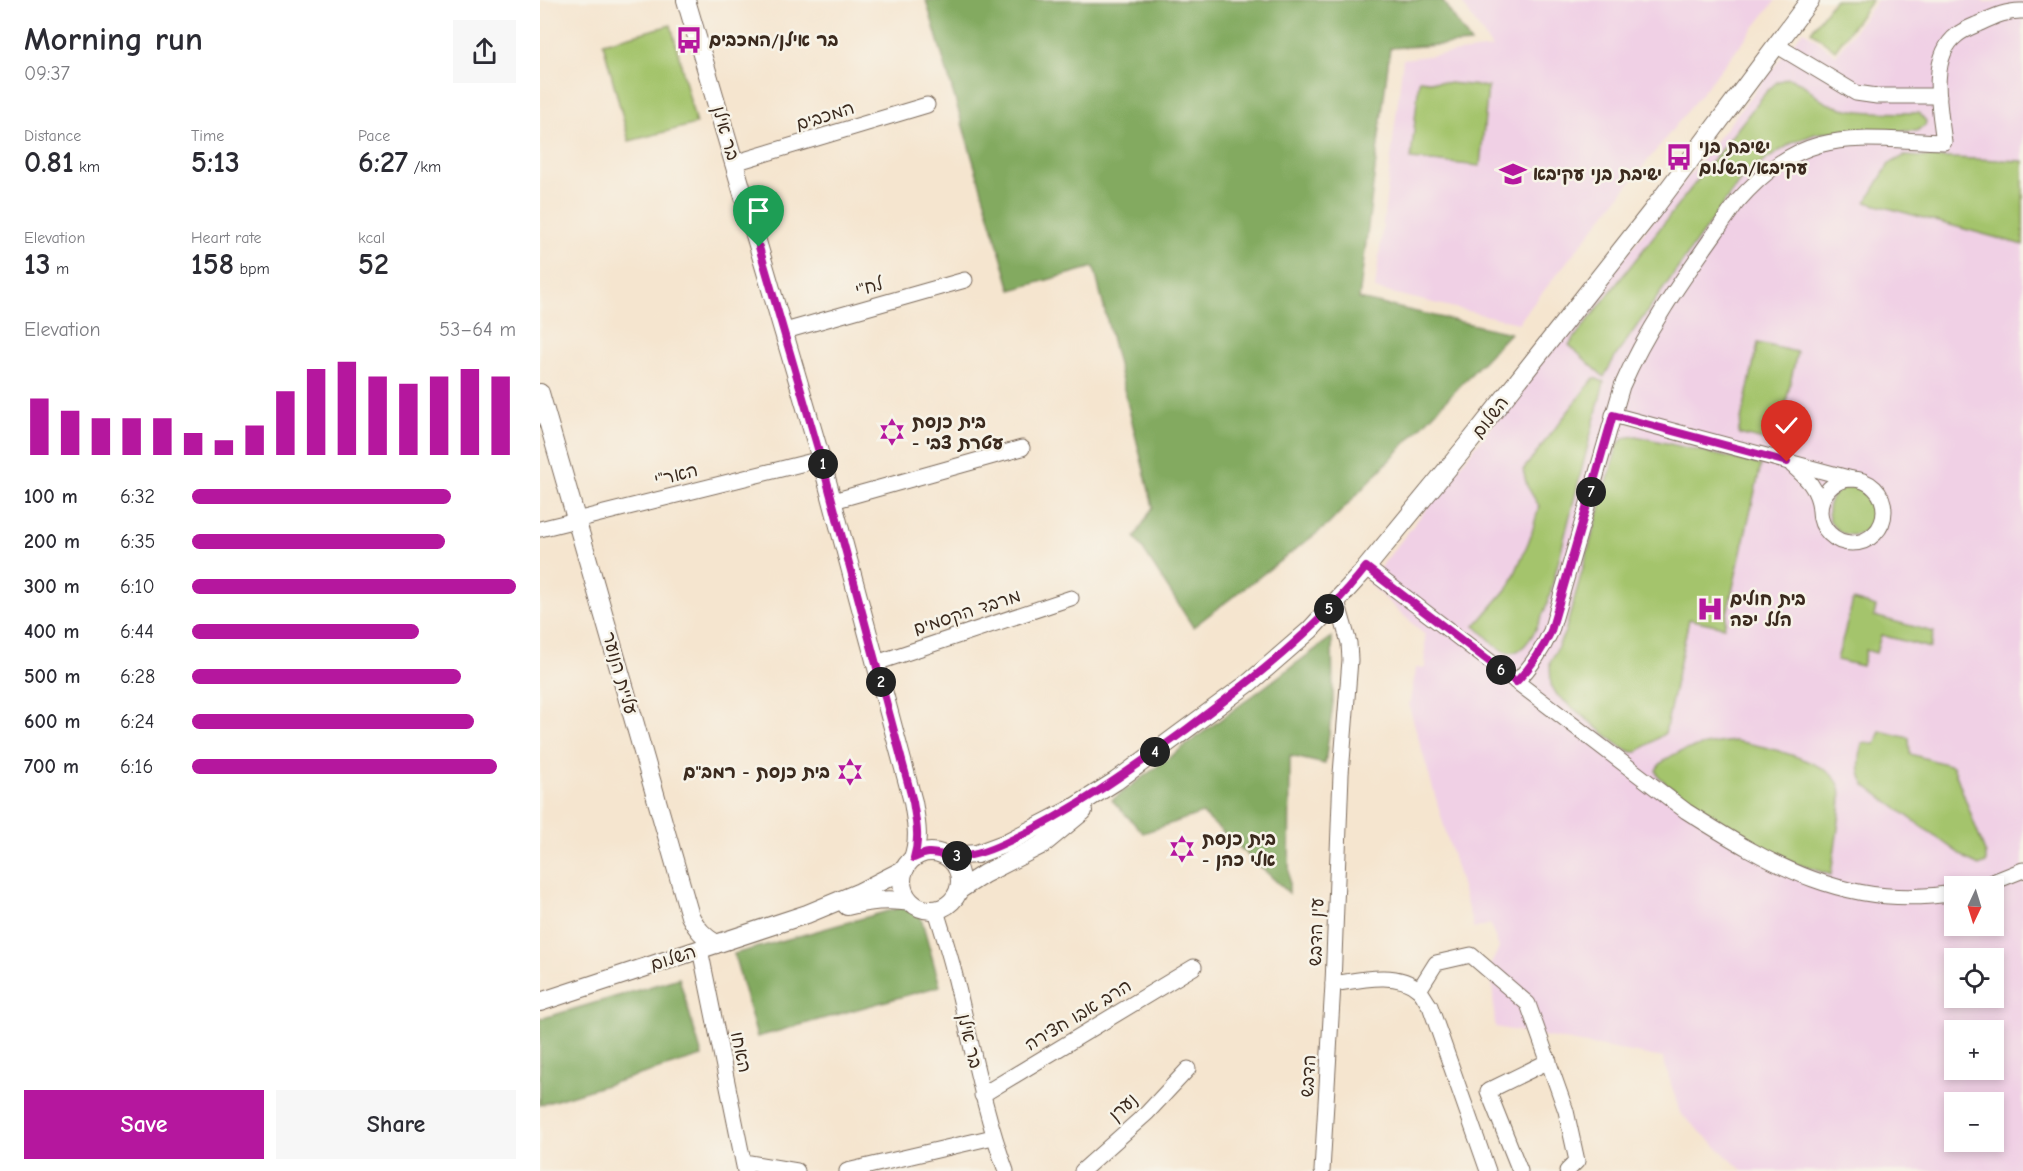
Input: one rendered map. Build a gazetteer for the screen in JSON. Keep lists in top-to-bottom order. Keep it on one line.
{"streets":{"street":["המכבים","בר אילן","לח\"י","השלום","האר\"י","מרבד הקסמים","עליית הנוער","עין הדבש","הרב אבו חצירה","האחו","הדבש","נערן"]},"crossings":[["המכבים","בר אילן"],["בר אילן","לח\"י"],["בר אילן","השלום"],["בר אילן","האר\"י"],["בר אילן","מרבד הקסמים"],["בר אילן","הרב אבו חצירה"],["השלום","עליית הנוער"],["השלום","עין הדבש"],["השלום","האחו"],["האר\"י","עליית הנוער"],["עליית הנוער","האחו"],["עין הדבש","הדבש"]],"places":{"bus stop":["בר אילן/המכבים","ישיבת בני עקיבא/השלום"],"school or university":["ישיבת בני עקיבא"],"synagogue":["בית כנסת - עטרת צבי","בית כנסת - רמב\"ם","בית כנסת - אלי כהן"],"hospital":["בית חולים הלל יפה"]},"north":"bottom","page":{"heading":["Morning run","09:37"],"stats":[["Distance","0.81 km"],["Time","5:13"],["Pace","6:27 /km"],["Elevation","13 m"],["Heart rate","158 bpm"],["kcal","52"]],"chart":["Elevation","53–64 m"],"pins":["1","7","5","6","2","4","3"],"list":[{"name":"100 m","note":"6:32"},{"name":"200 m","note":"6:35"},{"name":"300 m","note":"6:10"},{"name":"400 m","note":"6:44"},{"name":"500 m","note":"6:28"},{"name":"600 m","note":"6:24"},{"name":"700 m","note":"6:16"}],"map_buttons":["+","−"],"buttons":["Save","Share"]}}
